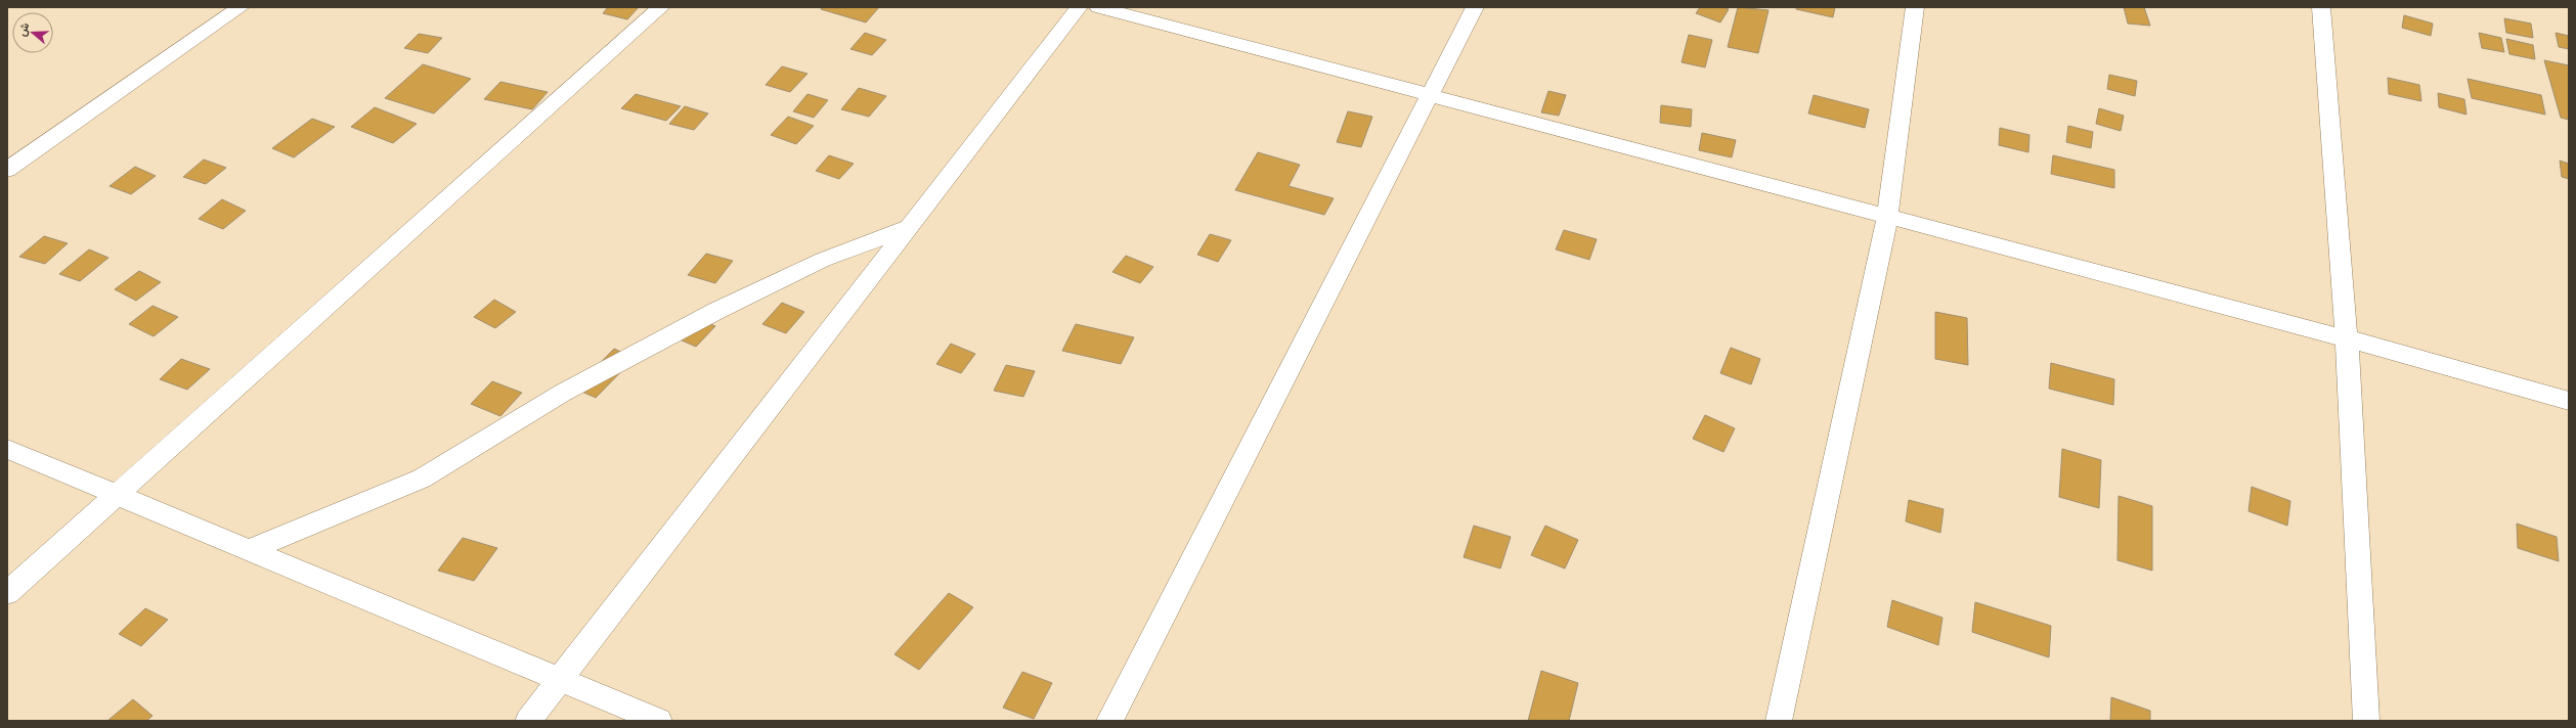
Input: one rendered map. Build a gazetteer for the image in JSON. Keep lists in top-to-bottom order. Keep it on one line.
{"north":"left"}
